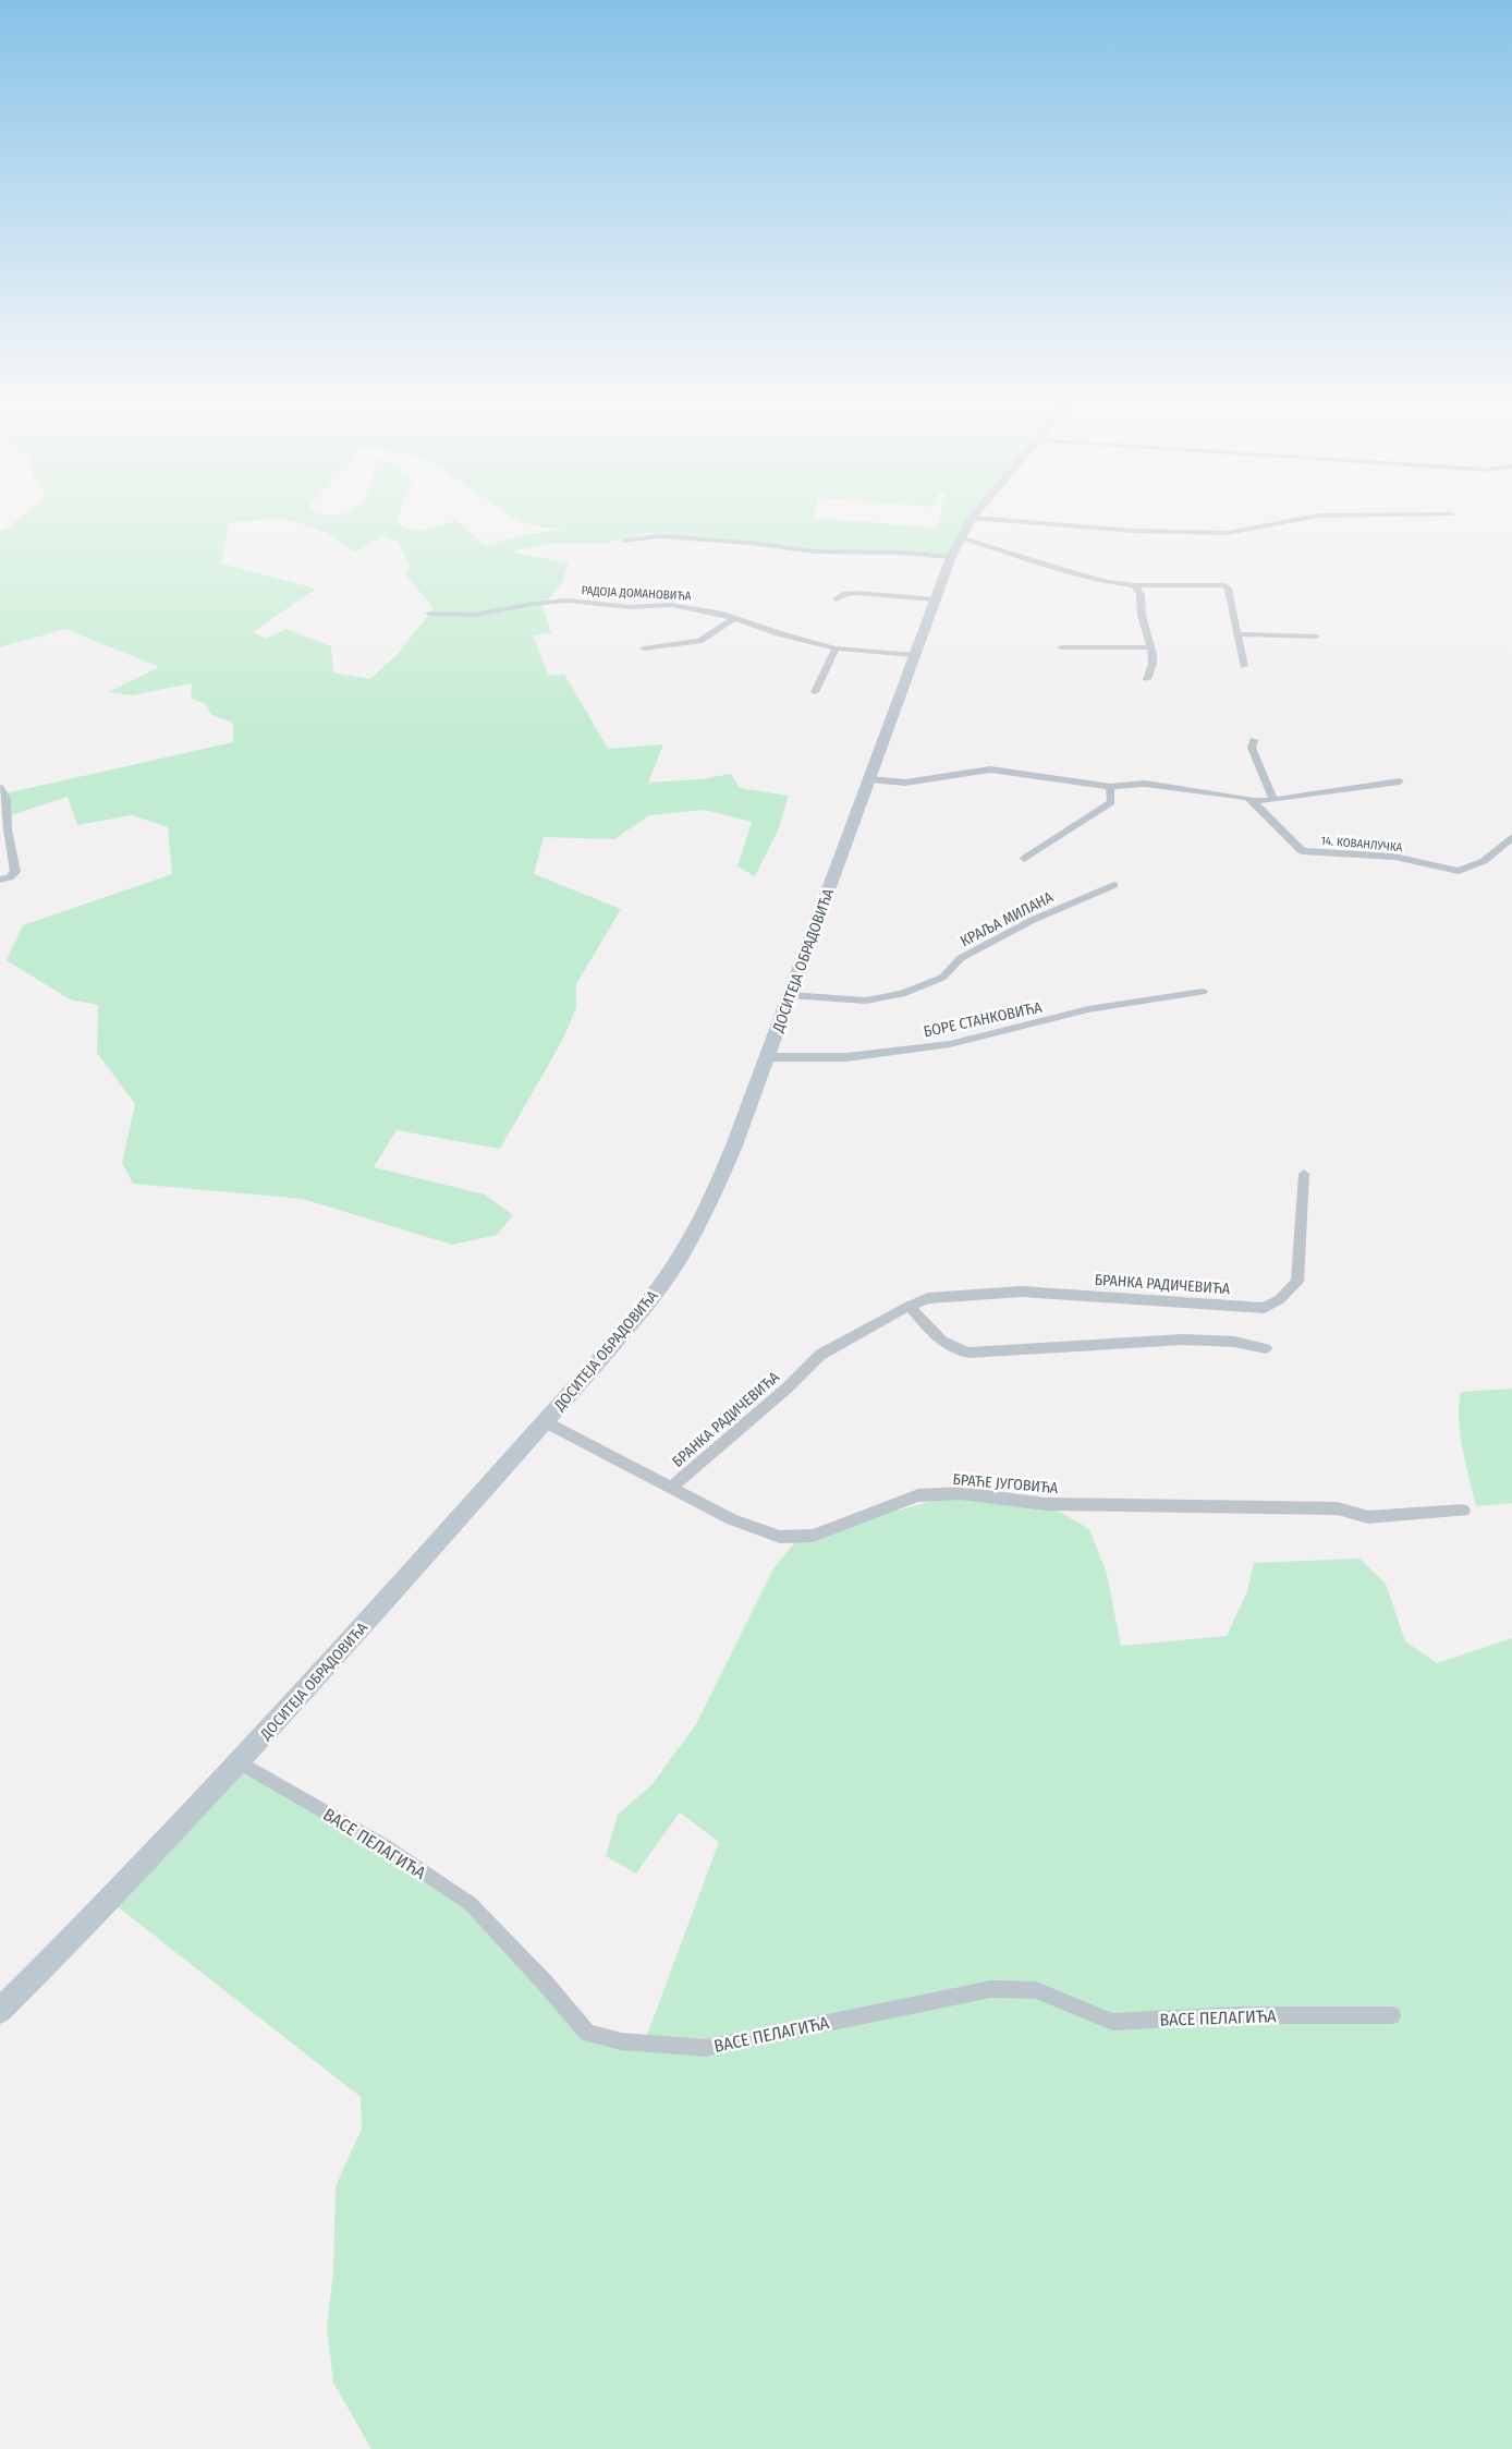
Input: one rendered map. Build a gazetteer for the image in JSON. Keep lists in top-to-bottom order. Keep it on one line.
{"streets":{"main road":["ДОСИТЕЈА ОБРАДОВИЋА"],"street":["РАДОЈА ДОМАНОВИЋА","14. КОВАНЛУЧКА","КРАЉА МИЛАНА","БОРЕ СТАНКОВИЋА","БРАНКА РАДИЧЕВИЋА","БРАЋЕ ЈУГОВИЋА","ВАСЕ ПЕЛАГИЋА"]},"crossings":[["РАДОЈА ДОМАНОВИЋА","ДОСИТЕЈА ОБРАДОВИЋА"],["КРАЉА МИЛАНА","ДОСИТЕЈА ОБРАДОВИЋА"],["ДОСИТЕЈА ОБРАДОВИЋА","БОРЕ СТАНКОВИЋА"],["ДОСИТЕЈА ОБРАДОВИЋА","БРАЋЕ ЈУГОВИЋА"],["ДОСИТЕЈА ОБРАДОВИЋА","ВАСЕ ПЕЛАГИЋА"],["БРАНКА РАДИЧЕВИЋА","БРАЋЕ ЈУГОВИЋА"]]}
